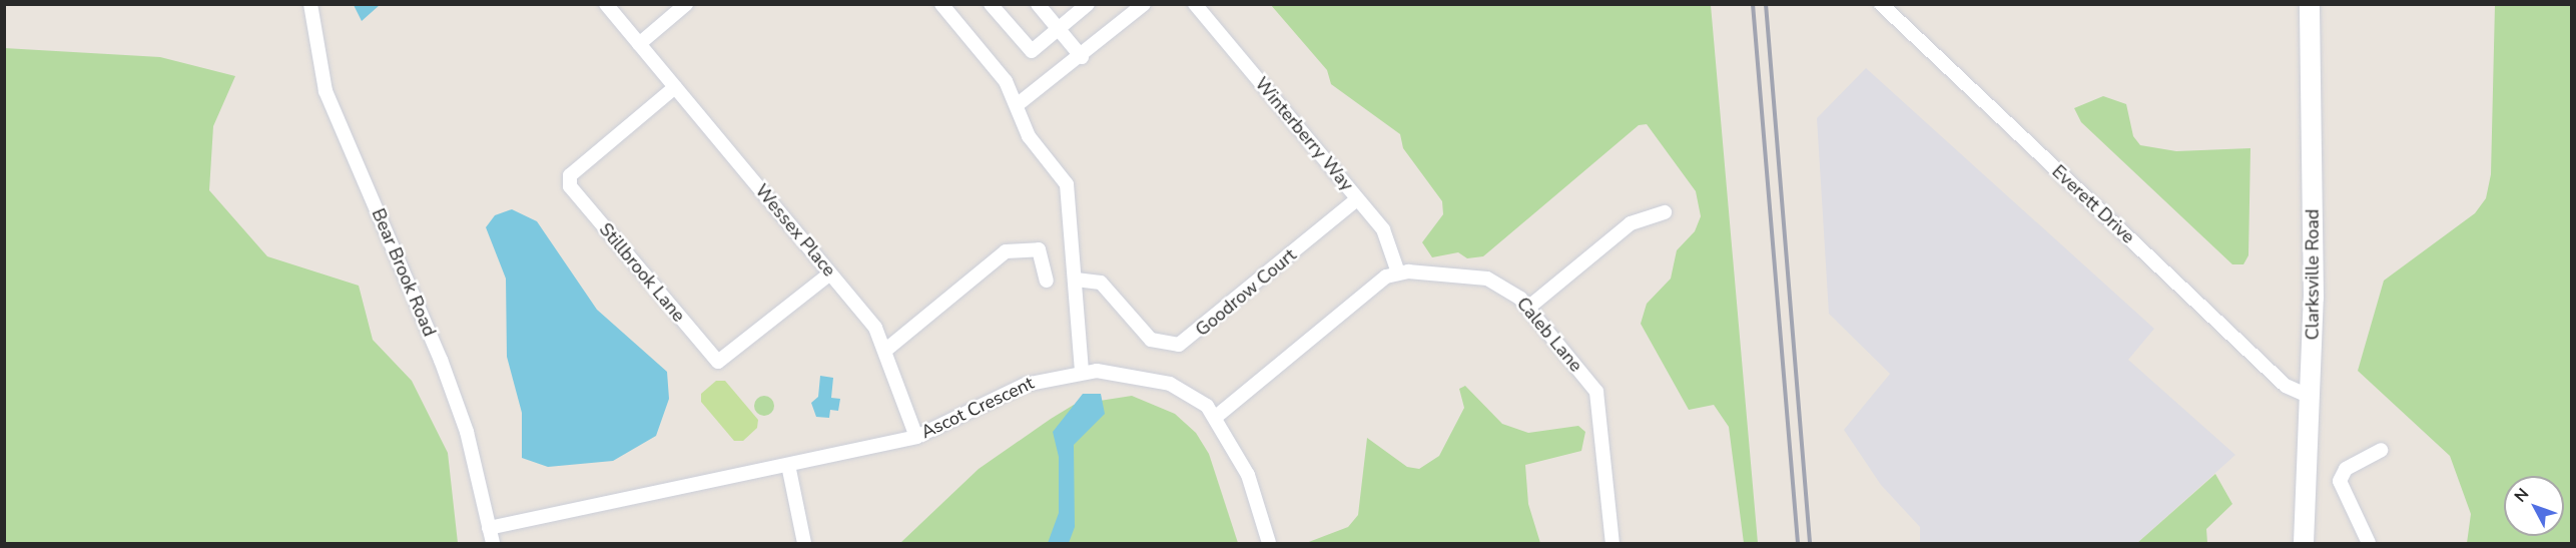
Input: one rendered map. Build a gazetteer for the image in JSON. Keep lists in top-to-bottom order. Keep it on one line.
{"streets":{"street":["Winterberry Way","Everett Drive","Wessex Place","Bear Brook Road","Stillbrook Lane","Clarksville Road","Goodrow Court","Caleb Lane","Ascot Crescent"]},"crossings":[["Winterberry Way","Goodrow Court"],["Winterberry Way","Caleb Lane"],["Everett Drive","Clarksville Road"],["Wessex Place","Stillbrook Lane"],["Wessex Place","Ascot Crescent"],["Bear Brook Road","Ascot Crescent"]],"north":"top left"}
